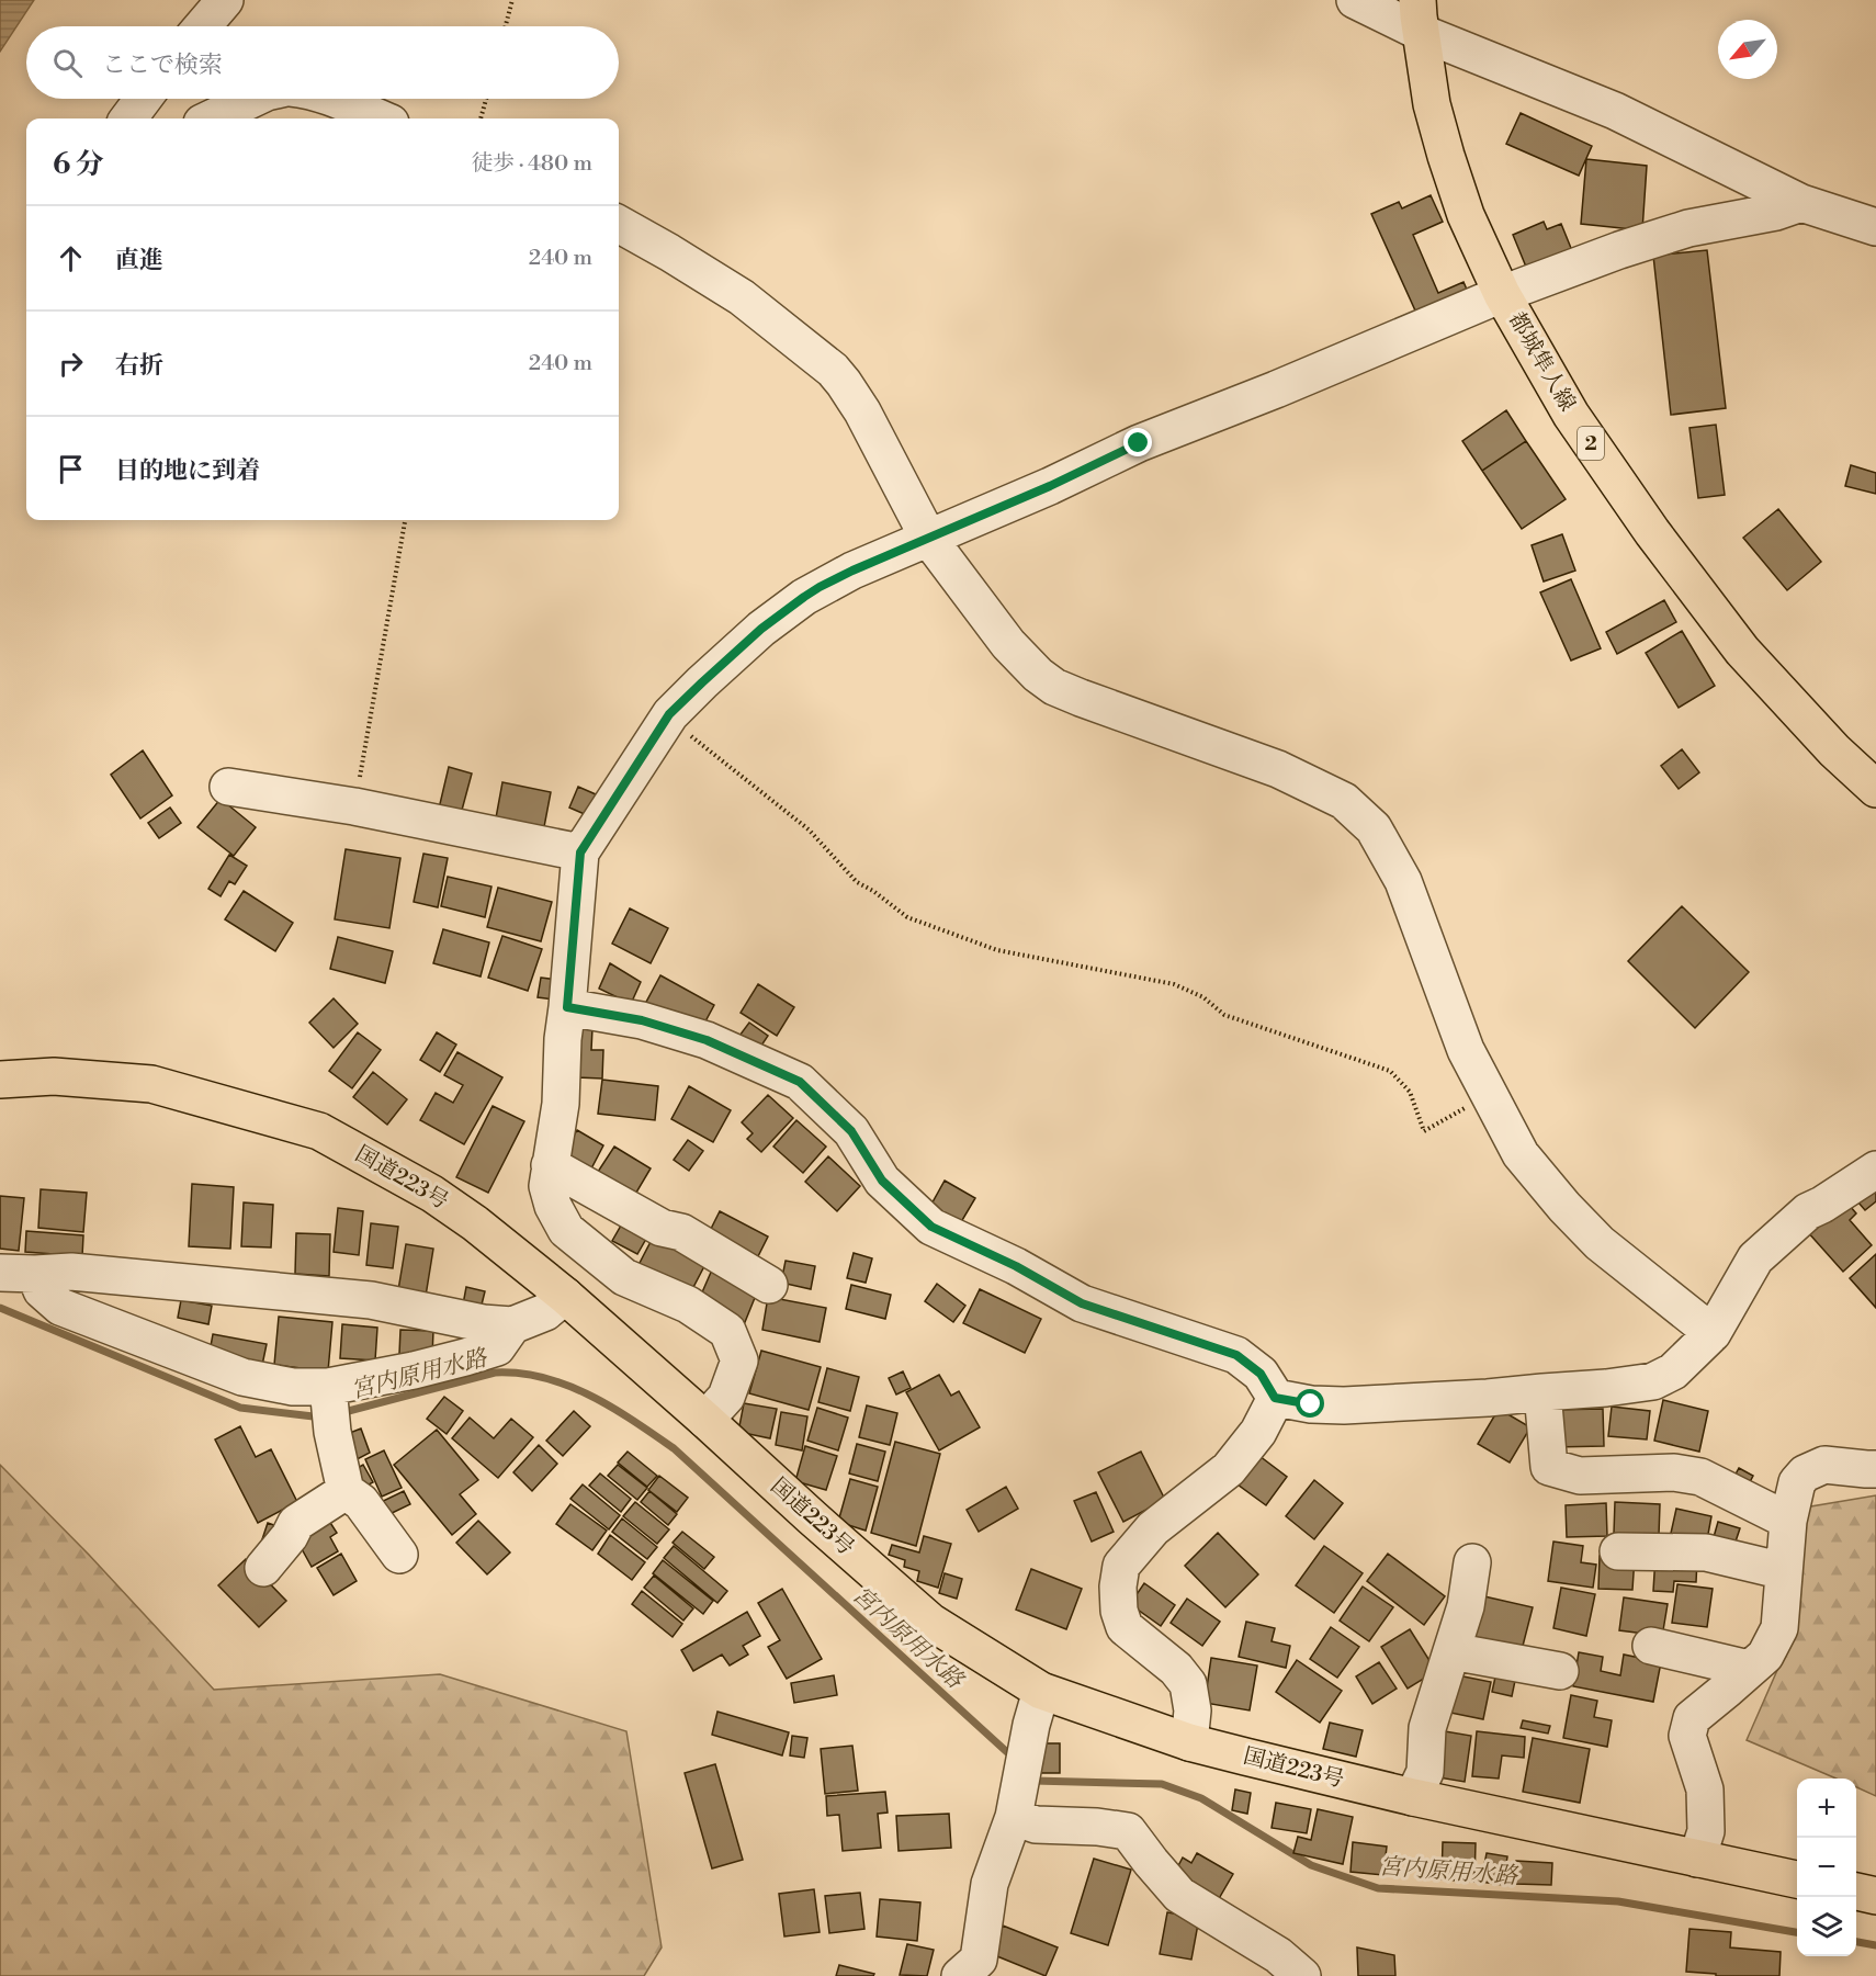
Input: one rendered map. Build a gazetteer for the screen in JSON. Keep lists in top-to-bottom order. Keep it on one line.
{"streets":{"main road":["都城隼人線","2","国道223号"]},"water":["宮内原用水路"],"north":"bottom left","page":{"search":"ここで検索","heading":["6 分","徒歩 · 480 m"],"list":[["直進","240 m"],["右折","240 m"],"目的地に到着"],"map_buttons":["+","−"]}}
